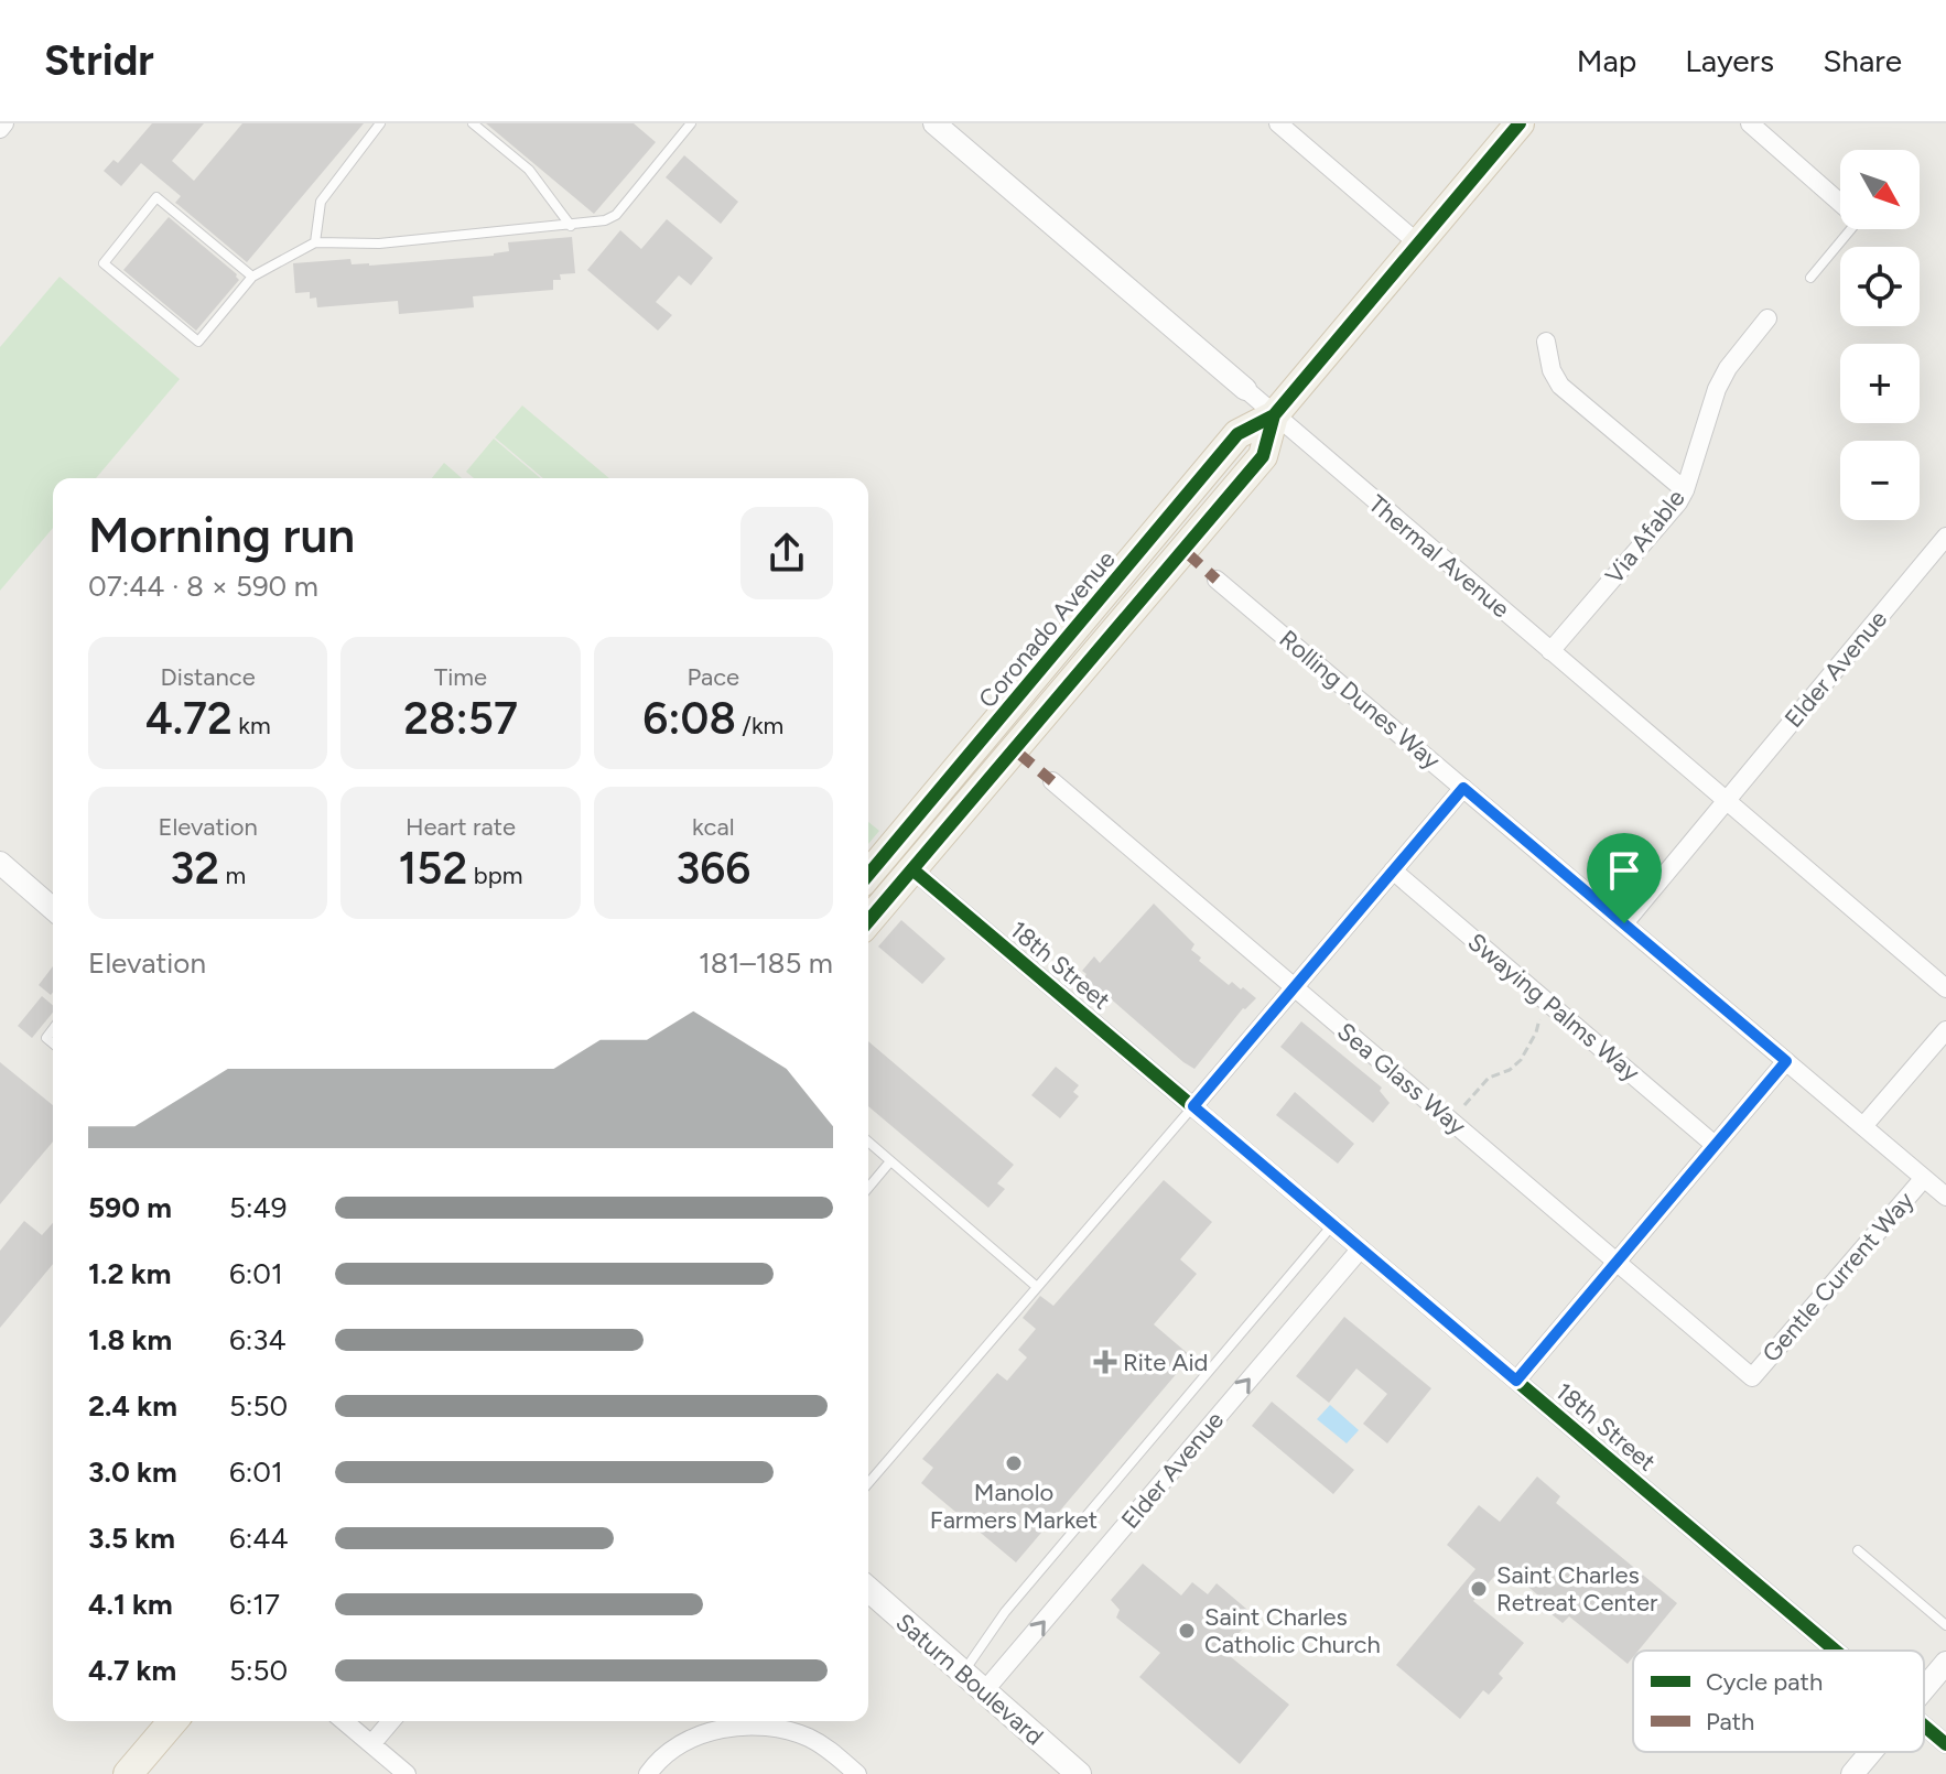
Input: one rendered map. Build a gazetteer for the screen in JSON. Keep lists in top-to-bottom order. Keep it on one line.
{"streets":{"main road":["Coronado Avenue","Saturn Boulevard"],"street":["Via Afable","Thermal Avenue","Elder Avenue","Rolling Dunes Way","18th Street","Swaying Palms Way","Sea Glass Way","Gentle Current Way"]},"crossings":[["Via Afable","Thermal Avenue"],["Thermal Avenue","Coronado Avenue"],["Thermal Avenue","Elder Avenue"],["Coronado Avenue","18th Street"],["Elder Avenue","Rolling Dunes Way"],["Elder Avenue","18th Street"],["Elder Avenue","Saturn Boulevard"],["Rolling Dunes Way","Gentle Current Way"],["Sea Glass Way","Gentle Current Way"]],"one_way":["Elder Avenue"],"places":{"health":["Rite Aid"],"other":["Manolo Farmers Market","Saint Charles Retreat Center","Saint Charles Catholic Church"]},"legend":["Cycle path","Path"],"north":"bottom right","page":{"header":"Stridr","nav":["Map","Layers","Share"],"map_buttons":["+","−"],"heading":["Morning run","07:44 · 8 × 590 m"],"stats":[["Distance","4.72 km"],["Time","28:57"],["Pace","6:08 /km"],["Elevation","32 m"],["Heart rate","152 bpm"],["kcal","366"]],"chart":["Elevation","181–185 m"],"list":[{"name":"590 m","note":"5:49"},{"name":"1.2 km","note":"6:01"},{"name":"1.8 km","note":"6:34"},{"name":"2.4 km","note":"5:50"},{"name":"3.0 km","note":"6:01"},{"name":"3.5 km","note":"6:44"},{"name":"4.1 km","note":"6:17"},{"name":"4.7 km","note":"5:50"}]}}
